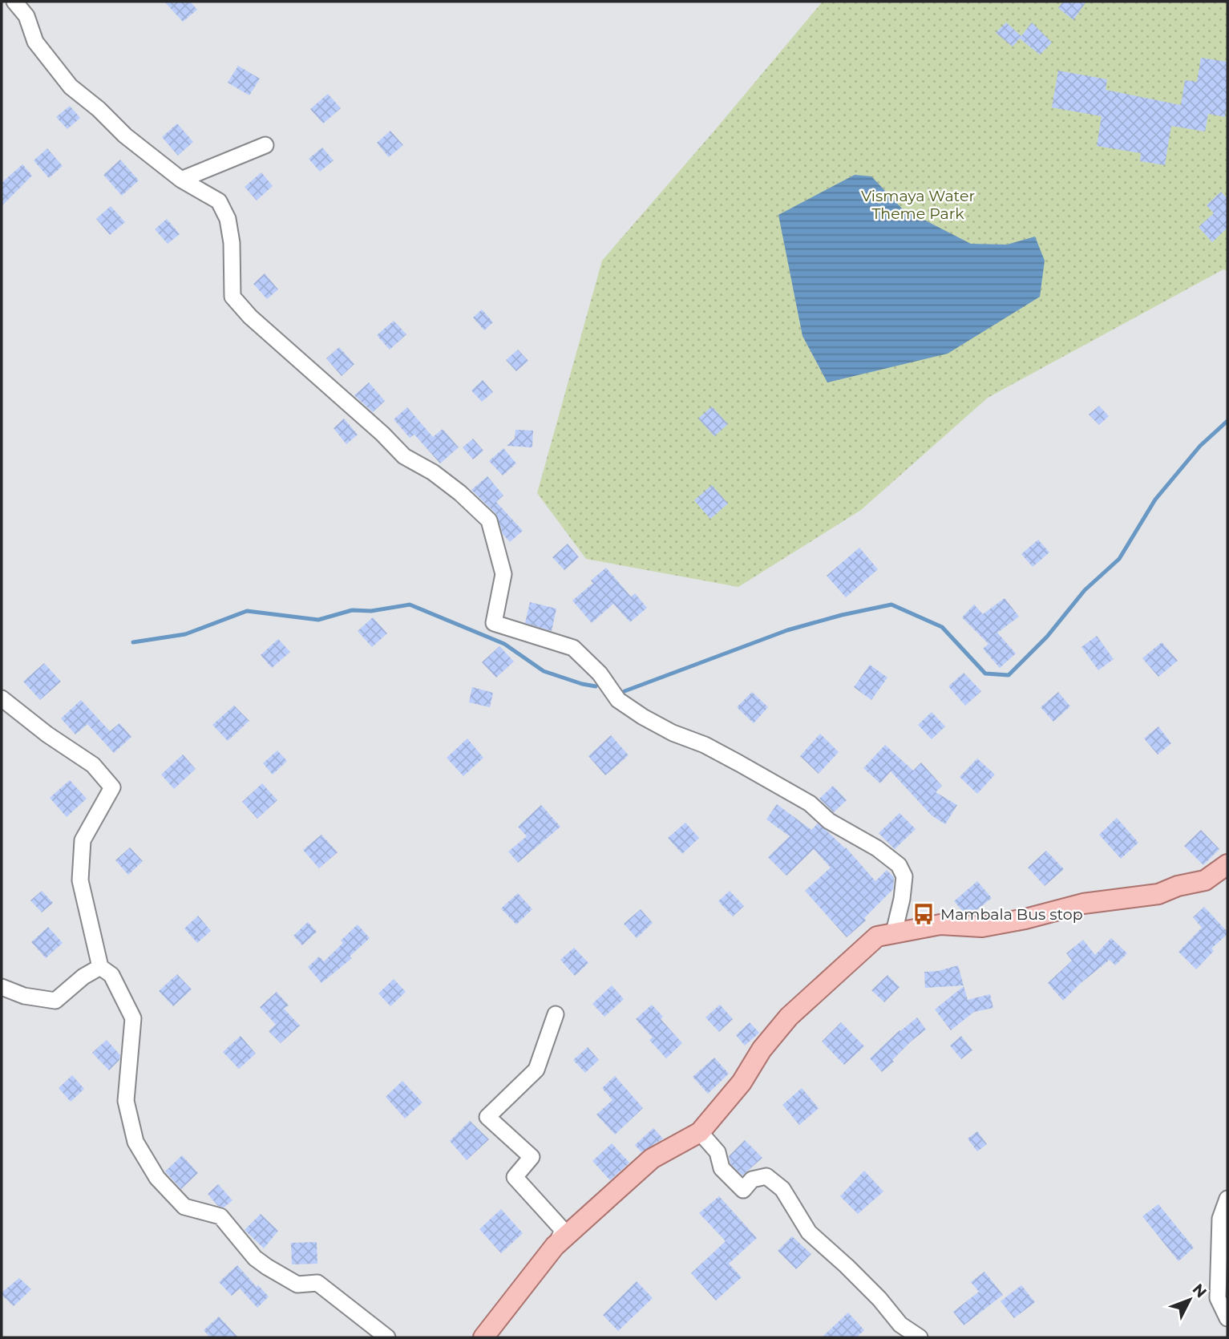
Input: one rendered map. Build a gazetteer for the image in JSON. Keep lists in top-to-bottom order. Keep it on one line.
{"parks":["Vismaya Water Theme Park"],"places":{"bus stop":["Mambala Bus stop"]},"north":"top right"}
